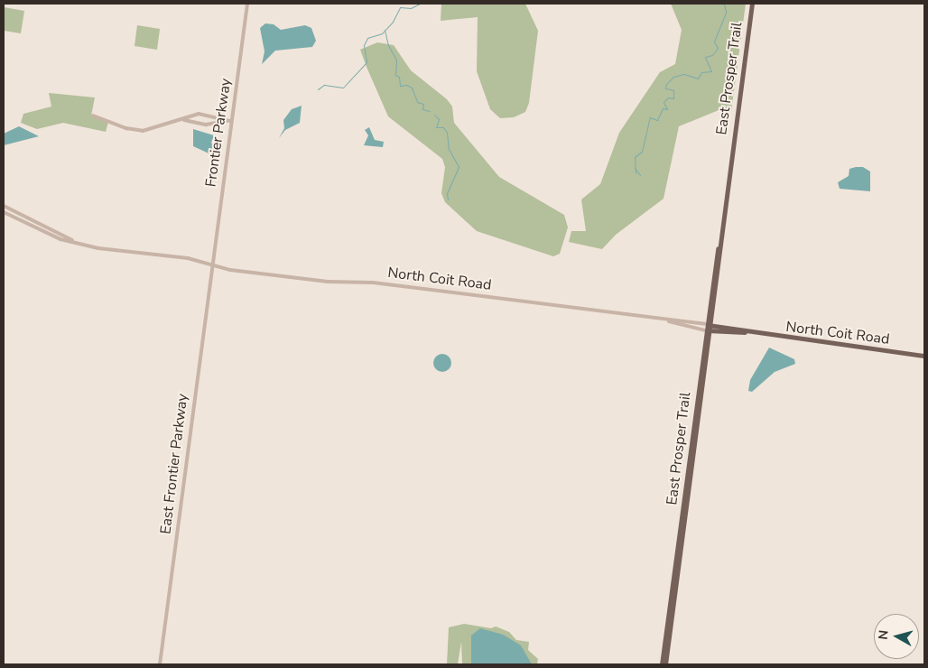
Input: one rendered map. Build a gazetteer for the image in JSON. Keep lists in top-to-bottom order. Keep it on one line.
{"streets":{"main road":["East Prosper Trail","North Coit Road"],"street":["Frontier Parkway","East Frontier Parkway"]},"crossings":[["East Prosper Trail","North Coit Road"],["Frontier Parkway","North Coit Road"],["Frontier Parkway","East Frontier Parkway"],["North Coit Road","East Frontier Parkway"]],"north":"left"}
